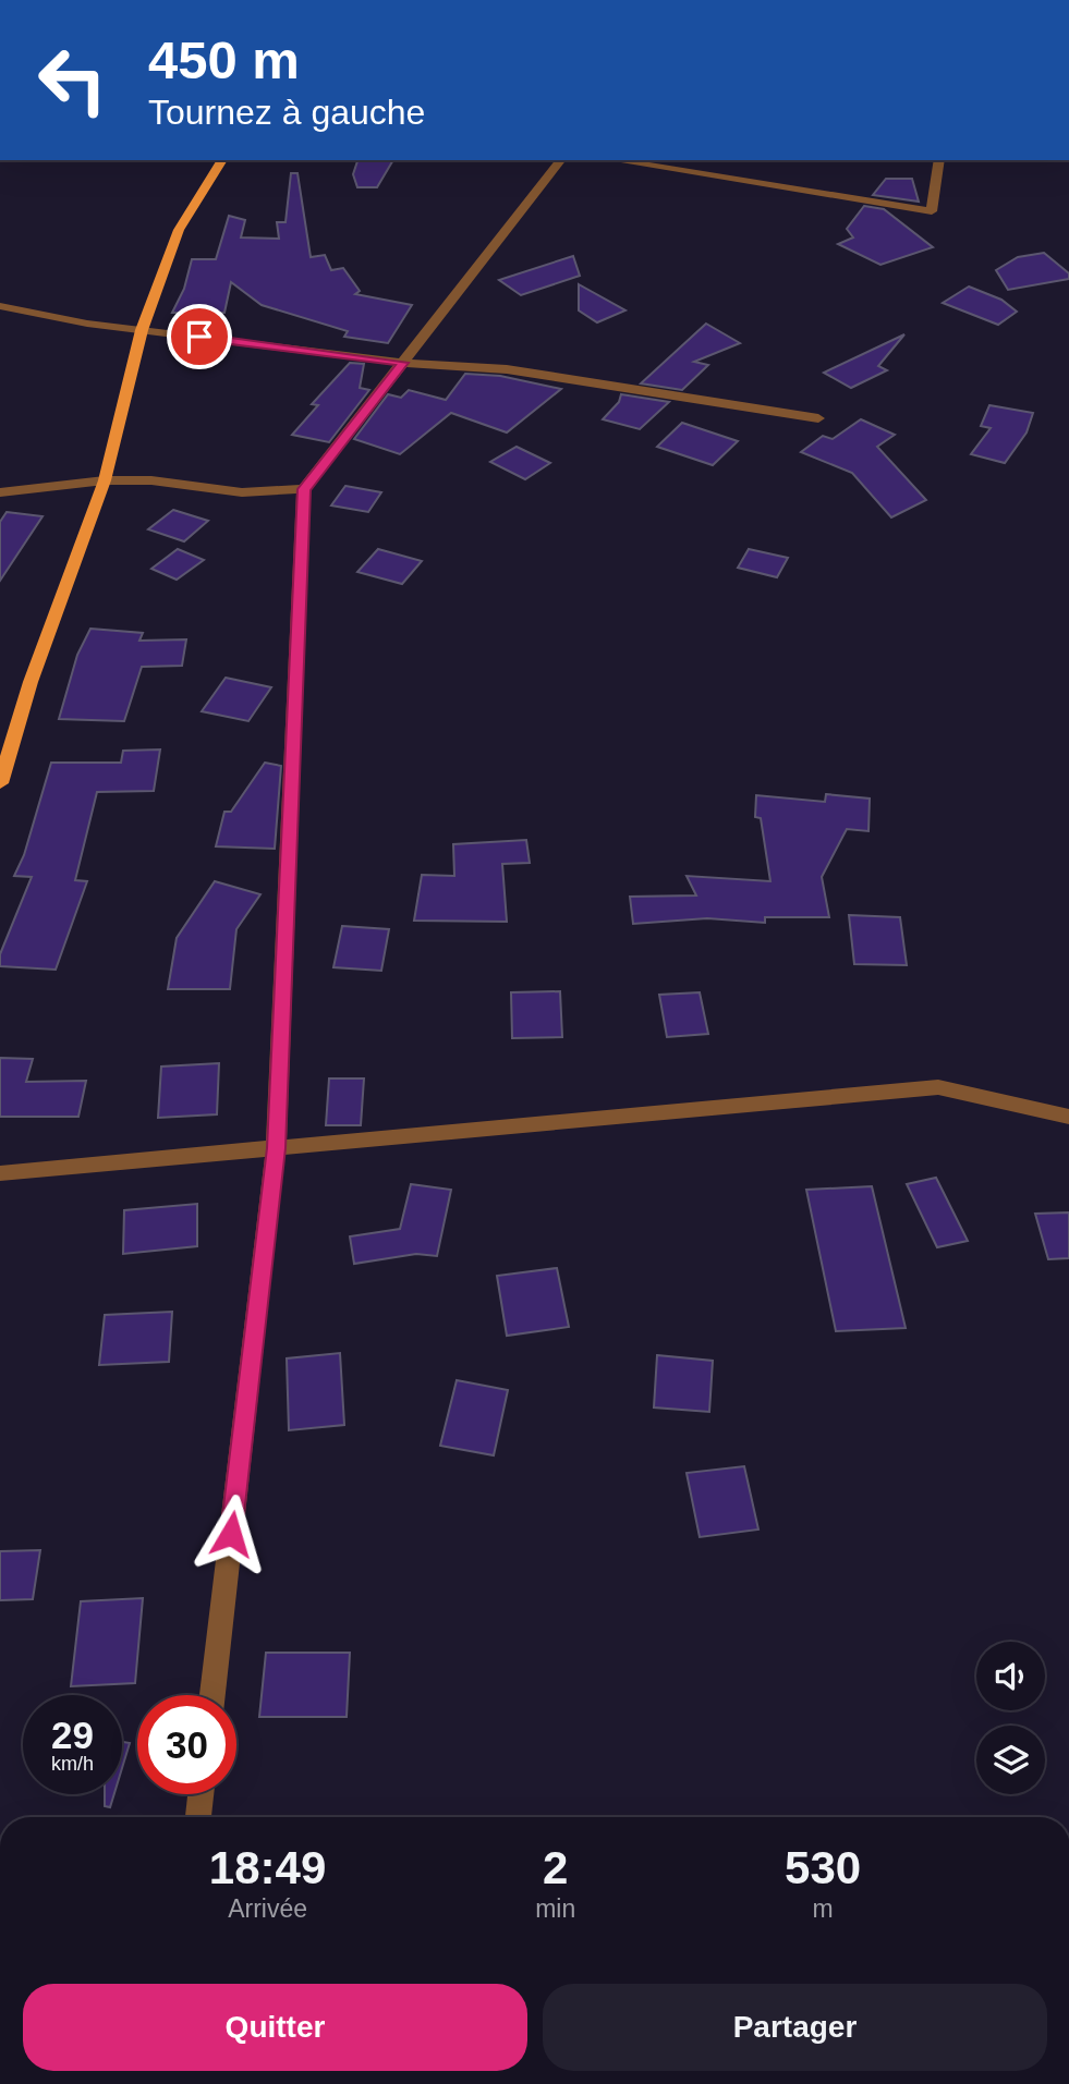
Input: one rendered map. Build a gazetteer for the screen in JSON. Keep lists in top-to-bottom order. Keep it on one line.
{"page":{"turn":["450 m","Tournez à gauche"],"speed":"29 km/h","limit":"30","eta":["18:49","Arrivée","2","min","530","m"],"buttons":["Quitter","Partager"]}}
